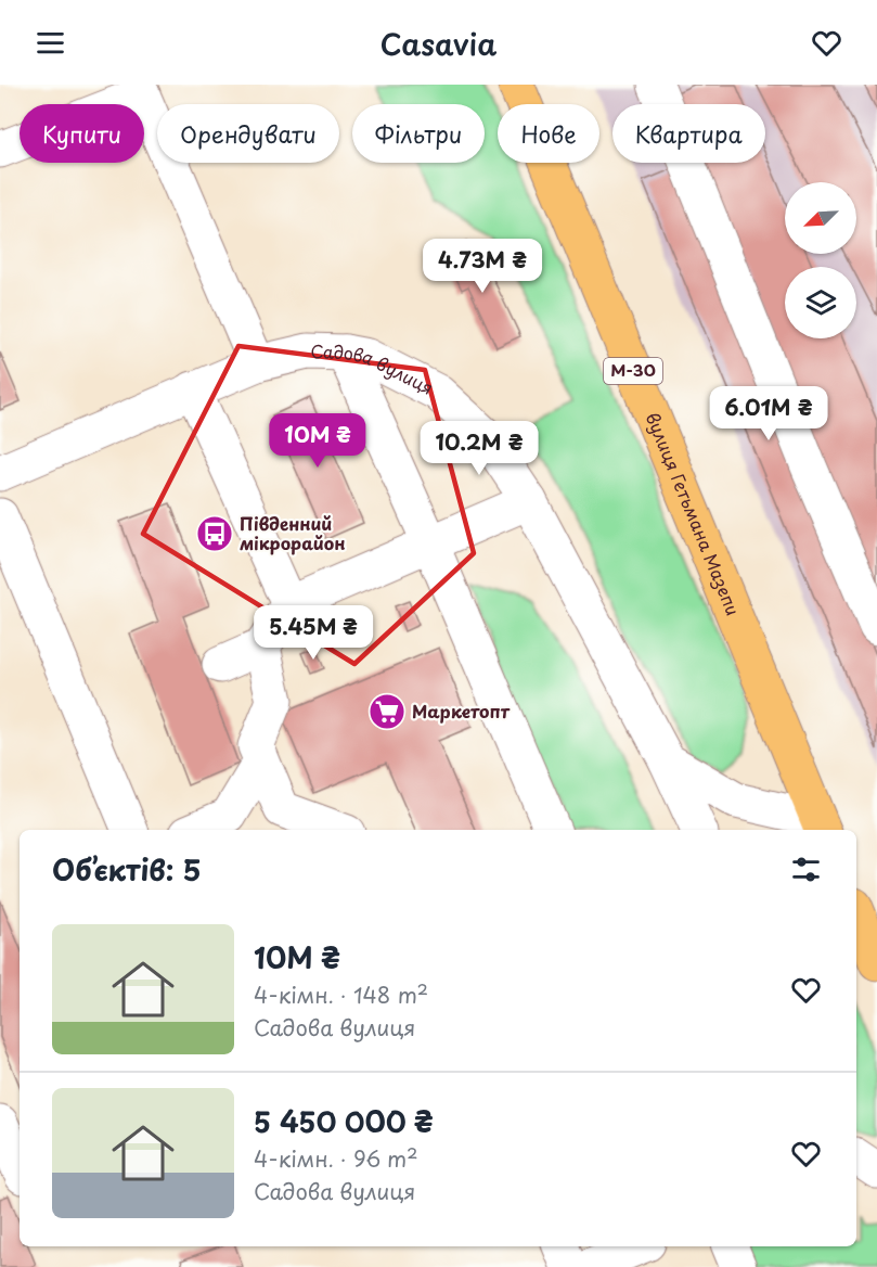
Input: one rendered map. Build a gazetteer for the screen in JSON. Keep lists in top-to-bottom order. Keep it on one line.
{"streets":{"highway":["М-30","вулиця Гетьмана Мазепи"],"street":["Садова вулиця"]},"places":{"bus stop":["Південний мікрорайон"],"supermarket":["Маркетопт"]},"north":"bottom left","page":{"header":"Casavia","chip":["Купити","Орендувати","Фільтри","Нове","Квартира"],"price":["4.73M ₴","6.01M ₴","10M ₴","10.2M ₴","5.45M ₴"],"heading":"Об’єктів: 5","list":[{"name":"10M ₴","note":"4-кімн. · 148 m² · Садова вулиця"},{"name":"5 450 000 ₴","note":"4-кімн. · 96 m² · Садова вулиця"}]}}
